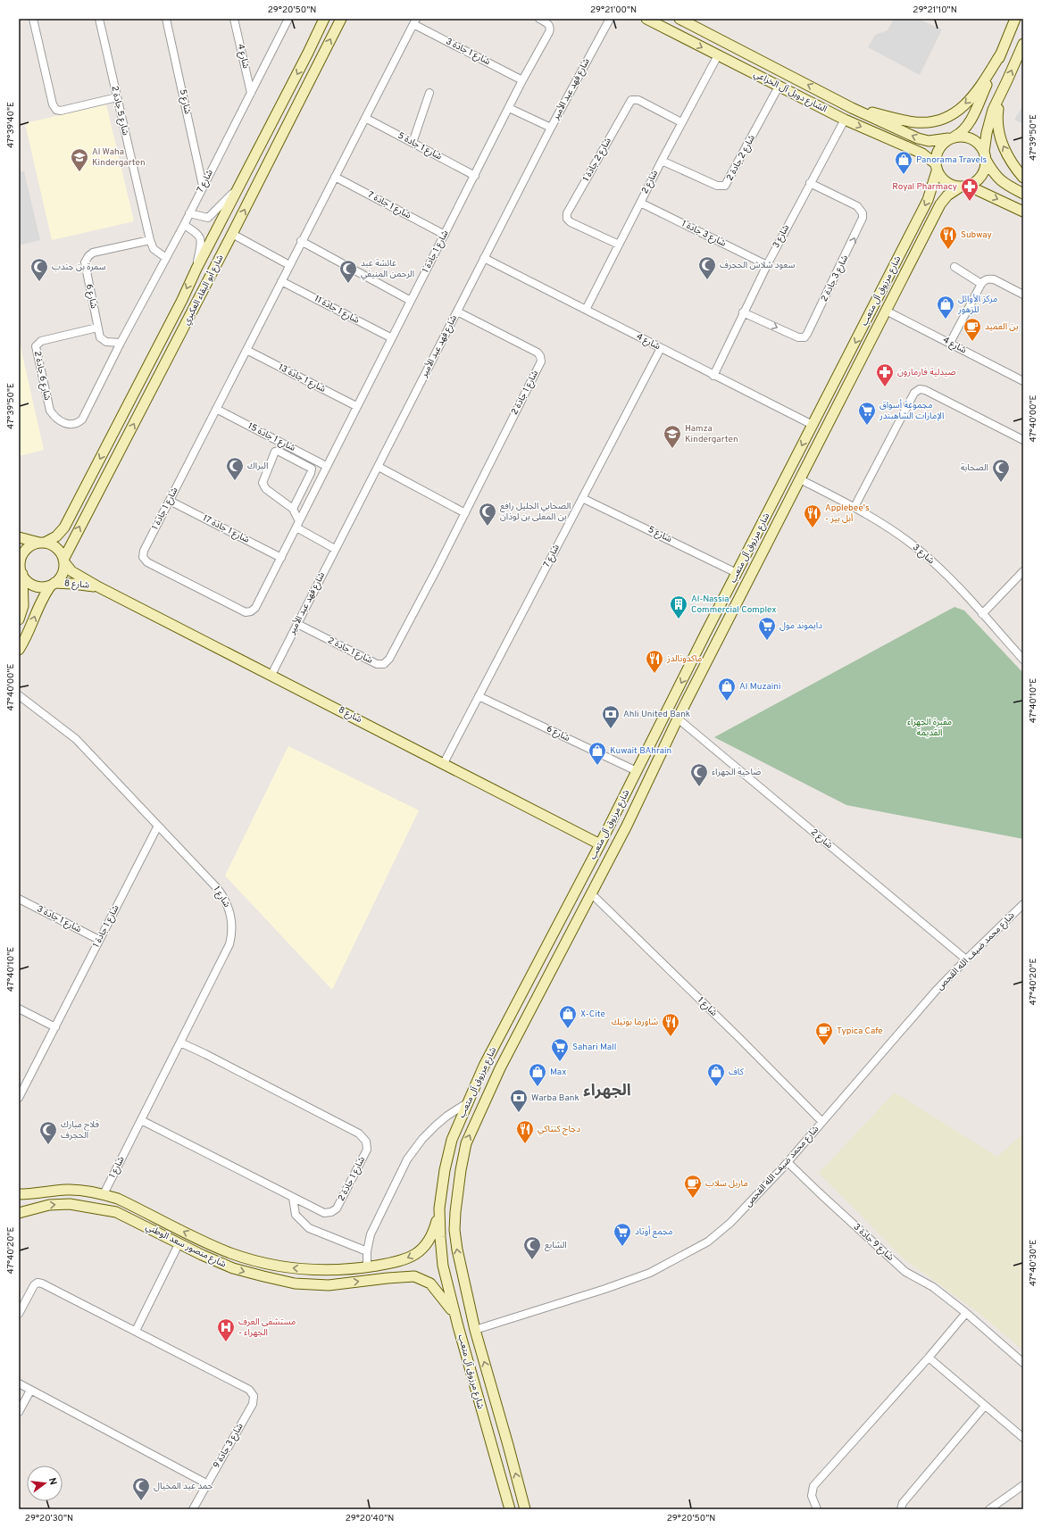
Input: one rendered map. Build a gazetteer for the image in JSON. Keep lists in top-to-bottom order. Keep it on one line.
{"streets":{"main road":["الشارع دوبل آل الخزاعي","شارع أبو البقاء العكبري","شارع مرزوق آل متعب","شارع 8","شارع منصور سعد الوطني"],"street":["شارع 1 جادة 3","شارع 4","شارع فهد عبد الأمير","شارع 5","شارع 5 جادة 2","شارع 1 جادة 5","شارع 2 جادة 2","شارع 2 جادة 1","شارع 7","شارع 2","شارع 1 جادة 7","شارع 3 جادة 1","شارع 3","شارع 1 جادة 1","شارع 3 جادة 2","شارع 6","شارع 1 جادة 11","شارع 6 جادة 2","شارع 1 جادة 13","شارع 1 جادة 2","شارع 1 جادة 15","شارع 1 جادة 17","شارع 1","شارع محمد ضيف الله القحص","شارع 9 جادة 3","شارع 3 جادة 9"]},"crossings":[["شارع 1 جادة 3","شارع 1 جادة 1"],["شارع 4","شارع فهد عبد الأمير"],["شارع 4","شارع 7"],["شارع 4","شارع 2"],["شارع 4","شارع 3"],["شارع 4","شارع مرزوق آل متعب"],["شارع فهد عبد الأمير","شارع 1 جادة 2"],["شارع فهد عبد الأمير","شارع 8"],["الشارع دوبل آل الخزاعي","شارع 2 جادة 2"],["الشارع دوبل آل الخزاعي","شارع 2"],["الشارع دوبل آل الخزاعي","شارع 3"],["الشارع دوبل آل الخزاعي","شارع مرزوق آل متعب"],["شارع 5","شارع 7"],["شارع 5","شارع مرزوق آل متعب"],["شارع 5 جادة 2","شارع 7"],["شارع 5 جادة 2","شارع 6"],["شارع 1 جادة 5","شارع 1 جادة 1"],["شارع 2 جادة 2","شارع 2"],["شارع 2 جادة 1","شارع 2"],["شارع 7","شارع 6"],["شارع 7","شارع 6 جادة 2"],["شارع 7","شارع 8"],["شارع 2","شارع 3 جادة 1"],["شارع 2","شارع مرزوق آل متعب"],["شارع 2","شارع محمد ضيف الله القحص"],["شارع 1 جادة 7","شارع 1 جادة 1"],["شارع 3 جادة 1","شارع 3"],["شارع 3","شارع 3 جادة 2"],["شارع 3","شارع مرزوق آل متعب"],["شارع 1 جادة 1","شارع 1 جادة 11"],["شارع 1 جادة 1","شارع 1 جادة 13"],["شارع 1 جادة 1","شارع 1 جادة 15"],["شارع 1 جادة 1","شارع 1 جادة 17"],["شارع 1 جادة 1","شارع 1"],["شارع أبو البقاء العكبري","شارع 8"],["شارع مرزوق آل متعب","شارع 6"],["شارع مرزوق آل متعب","شارع 8"],["شارع مرزوق آل متعب","شارع 1"],["شارع مرزوق آل متعب","شارع محمد ضيف الله القحص"],["شارع مرزوق آل متعب","شارع منصور سعد الوطني"],["شارع 6","شارع 6 جادة 2"],["شارع 1 جادة 2","شارع 1"],["شارع 1","شارع محمد ضيف الله القحص"],["شارع 1","شارع منصور سعد الوطني"],["شارع محمد ضيف الله القحص","شارع 9 جادة 3"]],"districts":["الجهراء"],"parks":["مقبرة الجهراء القديمة"],"places":{"school or university":["Al Waha Kindergarten","Hamza Kindergarten"],"shop":["Panorama Travels","مركز الأوائل للزهور","Al Muzaini","Kuwait BAhrain","X-Cite","Max","كاف"],"pharmacy":["Royal Pharmacy","صيدلية فارمازون"],"restaurant":["Subway","Applebee's - أبل بيز","ماكدونالدز","شاورما بوتيك","دجاج كنتاكي"],"mosque":["سعود شلاش الحجرف","سمرة بن جندب","عائشة عبد الرحمن المنيفي","البراك","الصحابة","الصحابي الجليل رافع بن المعلى بن لوذان","ضاحية الجهراء","فلاح مبارك الحجرف","الشايع","حمد عيد المخيال"],"cafe":["بن العميد","Typica Cafe","ماربل سلاب"],"supermarket":["مجموعة أسواق الإمارات الشاهبندر","دايموند مول","Sahari Mall","مجمع أوتاد"],"building":["Al-Nassia Commercial Complex"],"bank":["Ahli United Bank","Warba Bank"],"hospital":["مستشفى العرف - الجهراء"]},"north":"right","coordinates":["29°20'50\"N","29°21'00\"N","29°21'10\"N","47°39'40\"E","47°39'50\"E","47°40'00\"E","47°40'10\"E","47°40'20\"E","47°40'30\"E","29°20'30\"N","29°20'40\"N"]}
